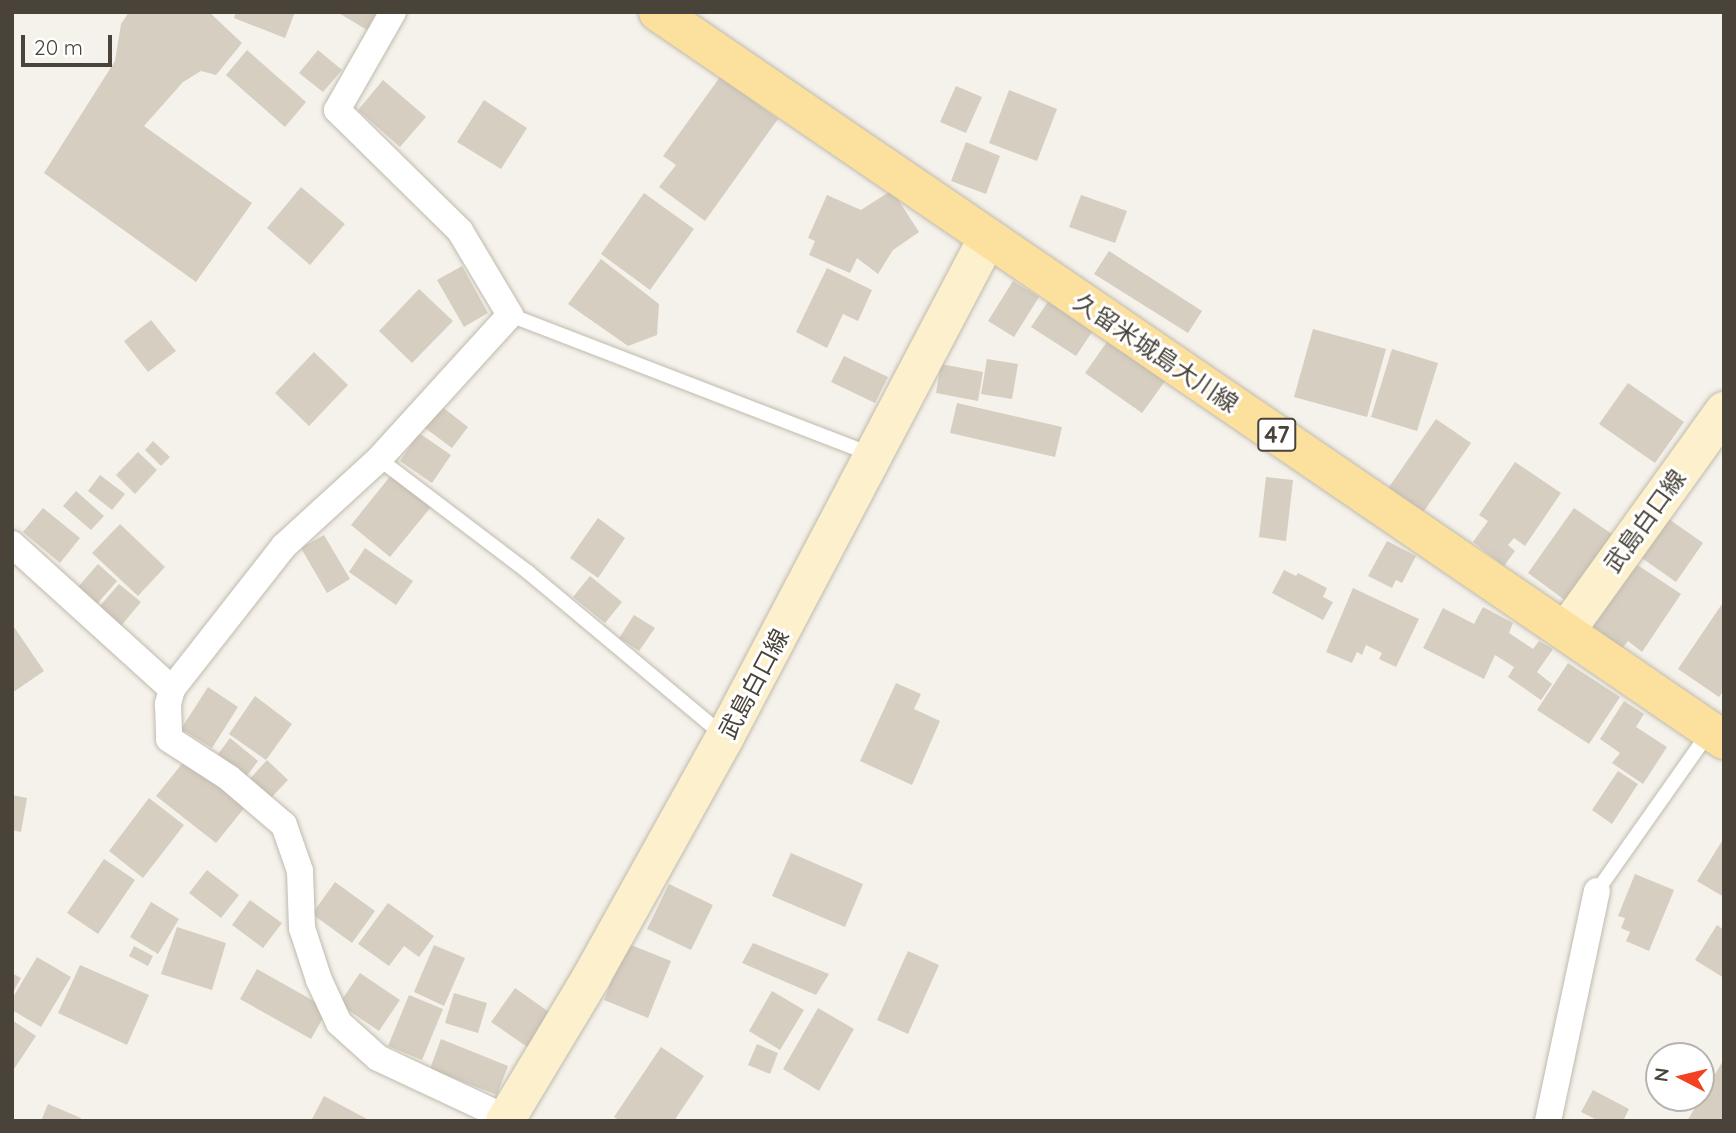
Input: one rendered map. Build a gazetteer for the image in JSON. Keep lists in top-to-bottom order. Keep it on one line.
{"streets":{"main road":["久留米城島大川線","47","武島白口線"]},"crossings":[["久留米城島大川線","武島白口線"]],"scale_bar":"20 m","north":"left"}
